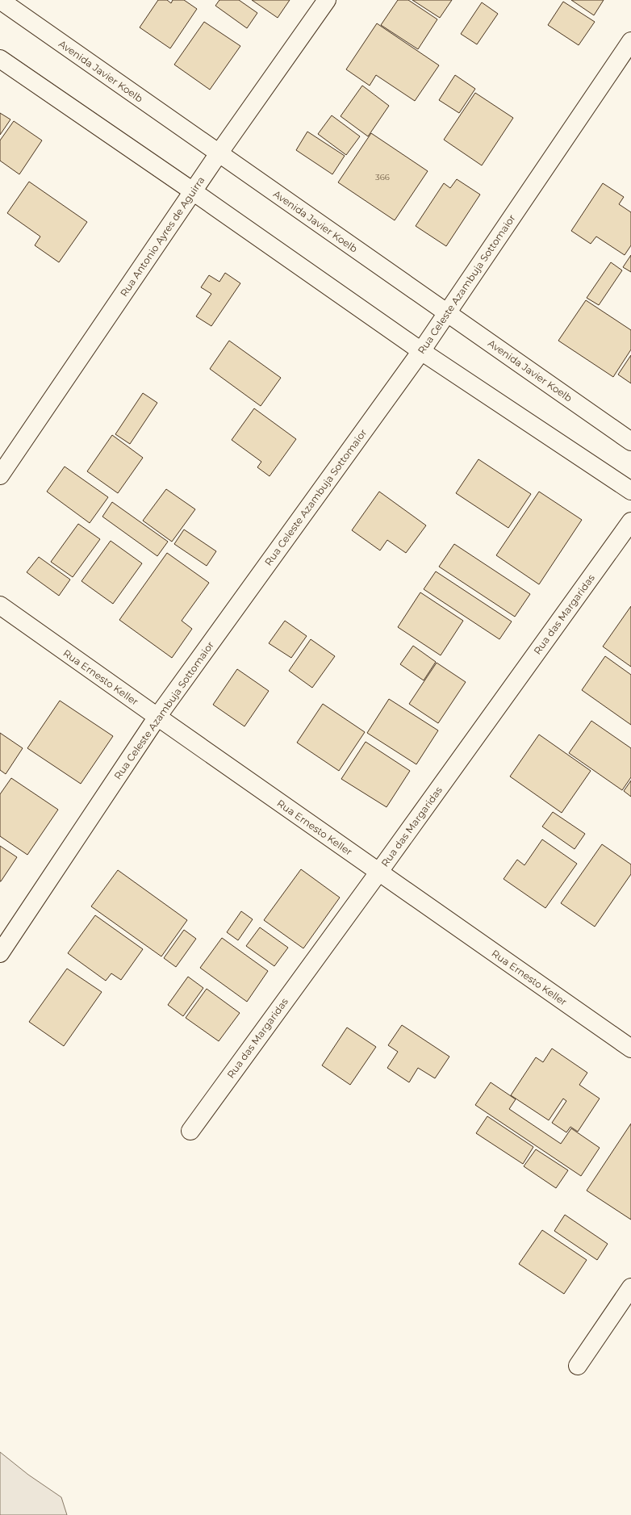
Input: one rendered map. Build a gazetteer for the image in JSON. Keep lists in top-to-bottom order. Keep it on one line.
{"streets":{"street":["Avenida Javier Koelb","Rua Antonio Ayres de Aguirra","Rua Celeste Azambuja Sottomaior","Rua das Margaridas","Rua Ernesto Keller"]},"crossings":[["Avenida Javier Koelb","Rua Antonio Ayres de Aguirra"],["Avenida Javier Koelb","Rua Celeste Azambuja Sottomaior"],["Rua Celeste Azambuja Sottomaior","Rua Ernesto Keller"],["Rua das Margaridas","Rua Ernesto Keller"]],"house_numbers":["366"]}
